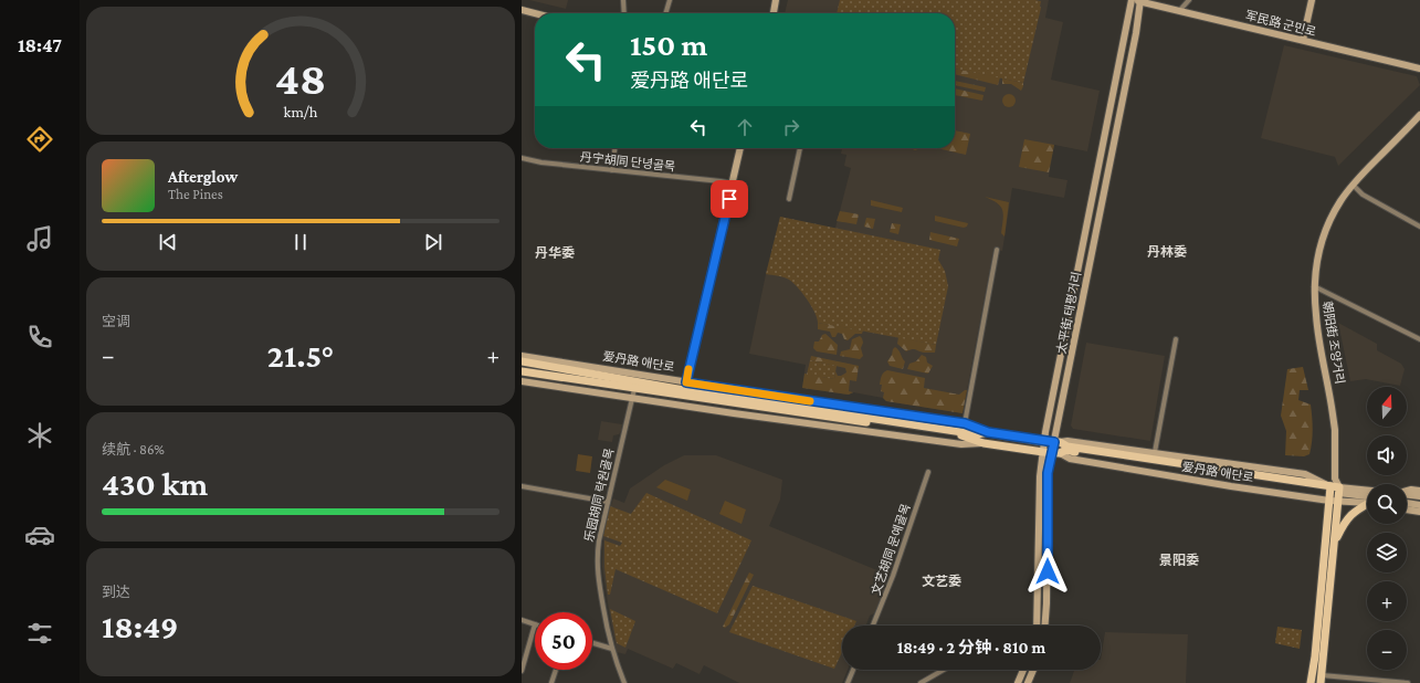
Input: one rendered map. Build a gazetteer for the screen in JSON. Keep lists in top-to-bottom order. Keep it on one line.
{"streets":{"main road":["军民路 군민로","太平街 태평거리","朝阳街 조양거리","爱丹路 애단로"],"street":["丹宁胡同 단녕골목","乐园胡同 락원골목","文艺胡同 문예골목"]},"crossings":[["军民路 군민로","太平街 태평거리"],["太平街 태평거리","爱丹路 애단로"],["朝阳街 조양거리","爱丹路 애단로"],["爱丹路 애단로","乐园胡同 락원골목"]],"districts":["丹林委","丹华委","景阳委","文艺委"],"north":"top","page":{"tabs":"18:47","turn":["150 m","爱丹路 애단로"],"song":["Afterglow","The Pines"],"tile":["空调",["续航 · 86%","430 km"],["到达","18:49"]],"heat":["−","21.5°","+"],"map_buttons":["+","−"],"limit":"50","trip":"18:49 · 2 分钟 · 810 m","gauge":["48","km/h"]}}
